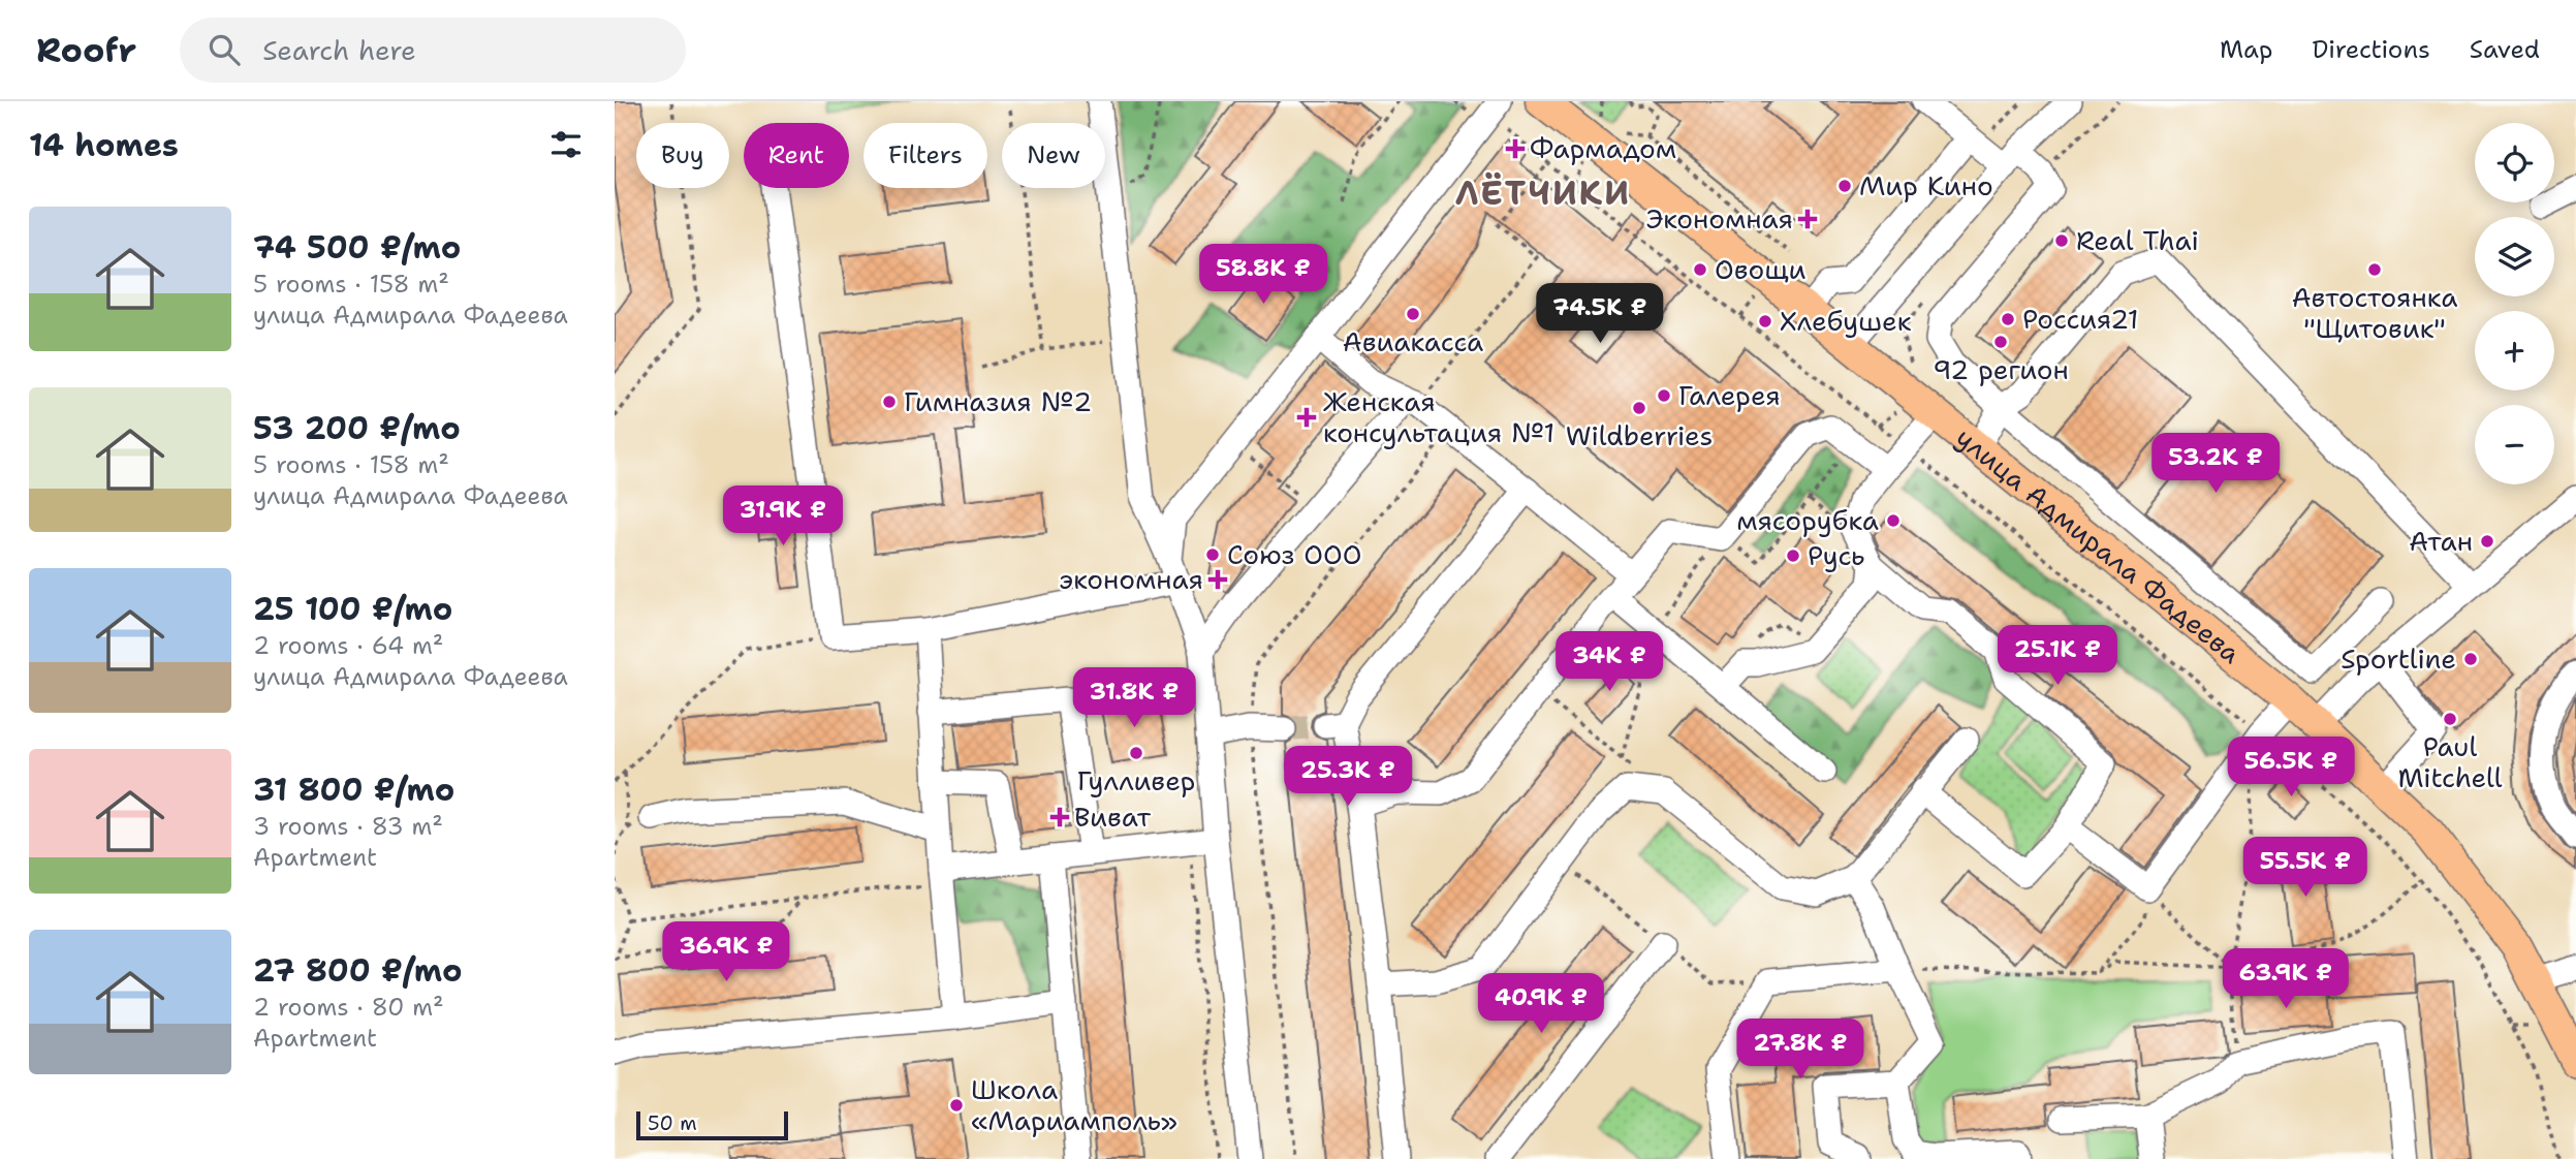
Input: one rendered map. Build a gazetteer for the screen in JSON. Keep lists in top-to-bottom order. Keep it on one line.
{"streets":{"main road":["улица Адмирала Фадеева"]},"districts":["ЛЁТЧИКИ"],"places":{"health":["Фармадом","Экономная","Женская консультация №1","экономная","Виват"],"other":["Мир Кино","Real Thai","Овощи","Автостоянка \"Щитовик\"","Авиакасса","Россия21","Хлебушек","92 регион","Галерея","Гимназия №2","Wildberries","мясорубка","Атан","Союз ООО","Русь","Sportline","Paul Mitchell","Гулливер","Школа «Мариамполь»"]},"scale_bar":"50 m","page":{"header":"Roofr","search":"Search here","nav":["Map","Directions","Saved"],"heading":"14 homes","map_buttons":["+","−"],"chip":["Buy","Rent","Filters","New"],"list":[{"name":"74 500 ₽/mo","note":"5 rooms · 158 m² · улица Адмирала Фадеева"},{"name":"53 200 ₽/mo","note":"5 rooms · 158 m² · улица Адмирала Фадеева"},{"name":"25 100 ₽/mo","note":"2 rooms · 64 m² · улица Адмирала Фадеева"},{"name":"31 800 ₽/mo","note":"3 rooms · 83 m² · Apartment"},{"name":"27 800 ₽/mo","note":"2 rooms · 80 m² · Apartment"}],"price":["58.8K ₽","74.5K ₽","53.2K ₽","31.9K ₽","25.1K ₽","34K ₽","31.8K ₽","56.5K ₽","25.3K ₽","55.5K ₽","36.9K ₽","63.9K ₽","40.9K ₽","27.8K ₽"],"scale":"50 m"}}
